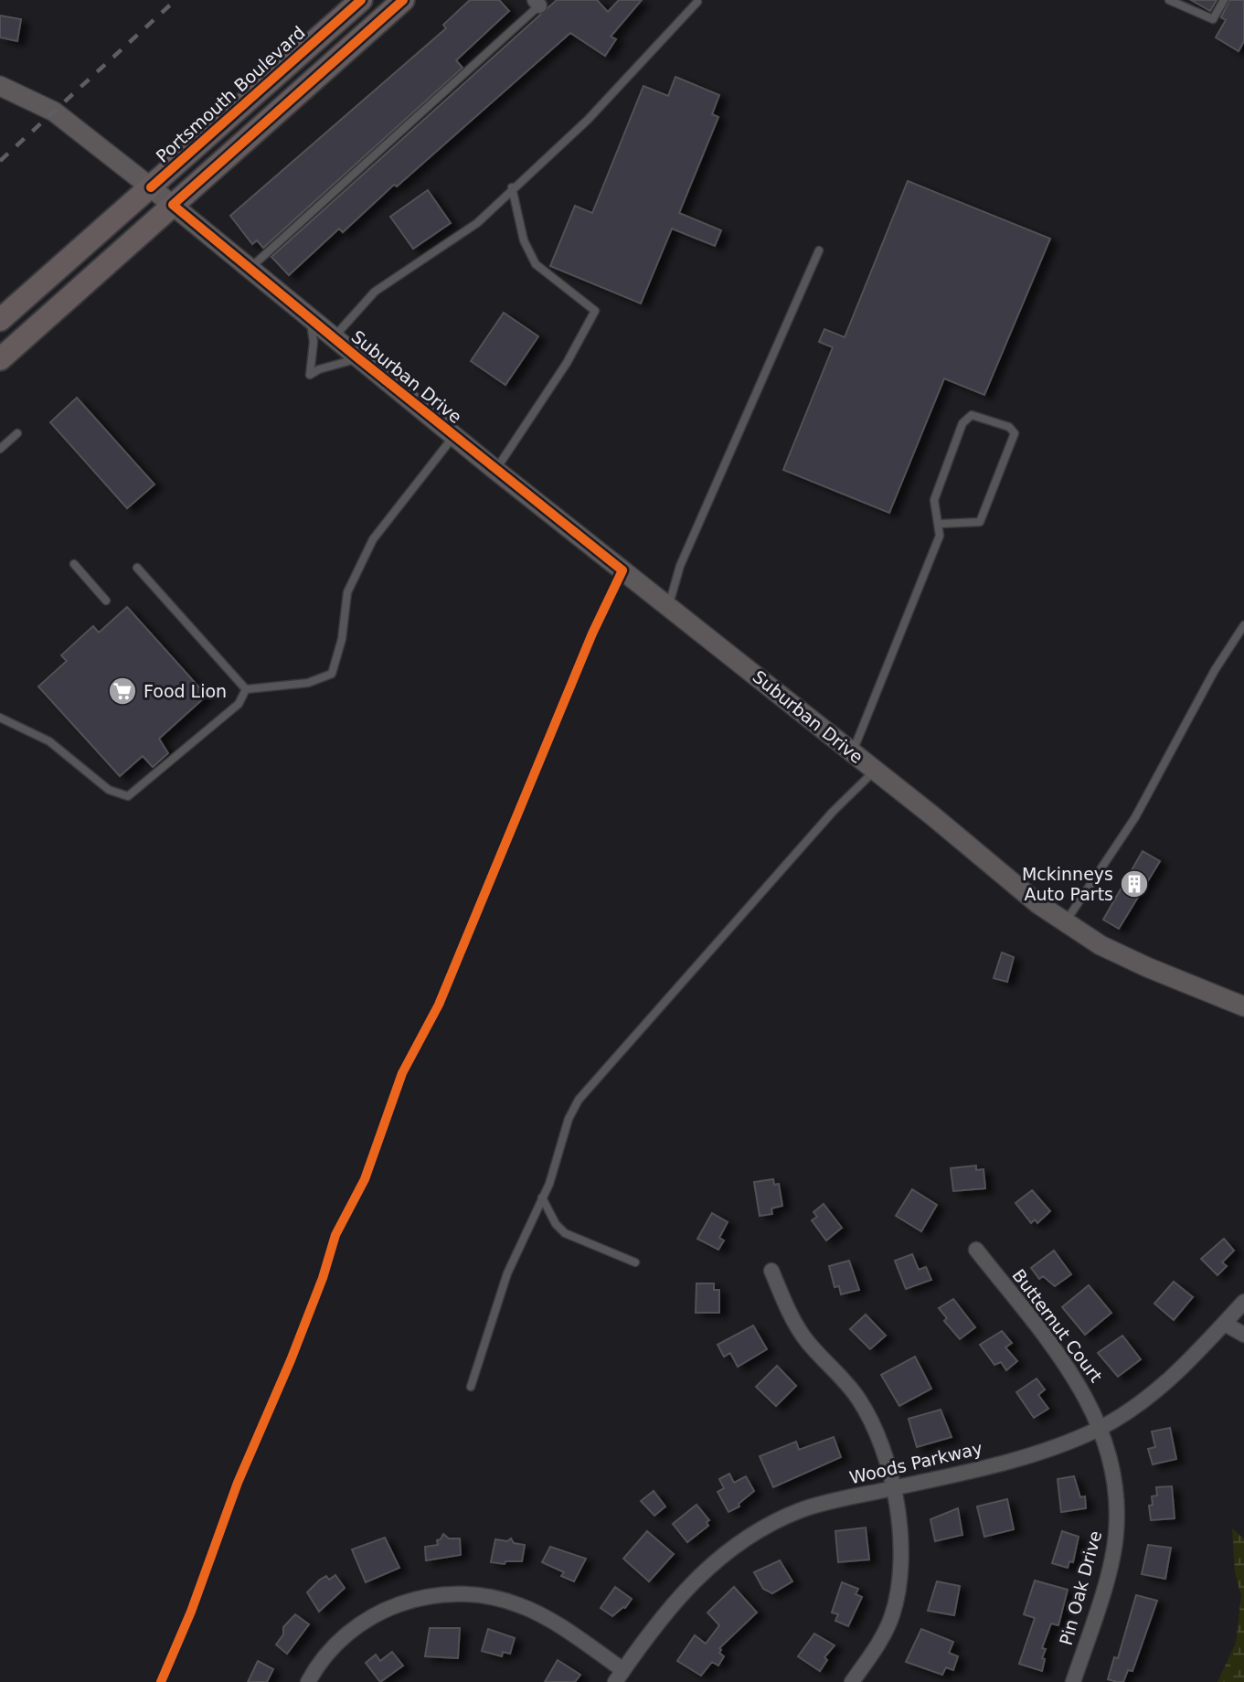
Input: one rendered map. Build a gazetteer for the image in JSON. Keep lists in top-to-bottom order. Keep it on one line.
{"streets":{"main road":["Portsmouth Boulevard","Suburban Drive"],"street":["Butternut Court","Woods Parkway","Pin Oak Drive"]},"crossings":[["Portsmouth Boulevard","Suburban Drive"],["Butternut Court","Woods Parkway"],["Butternut Court","Pin Oak Drive"],["Woods Parkway","Pin Oak Drive"]],"places":{"supermarket":["Food Lion"],"building":["Mckinneys Auto Parts"]}}
